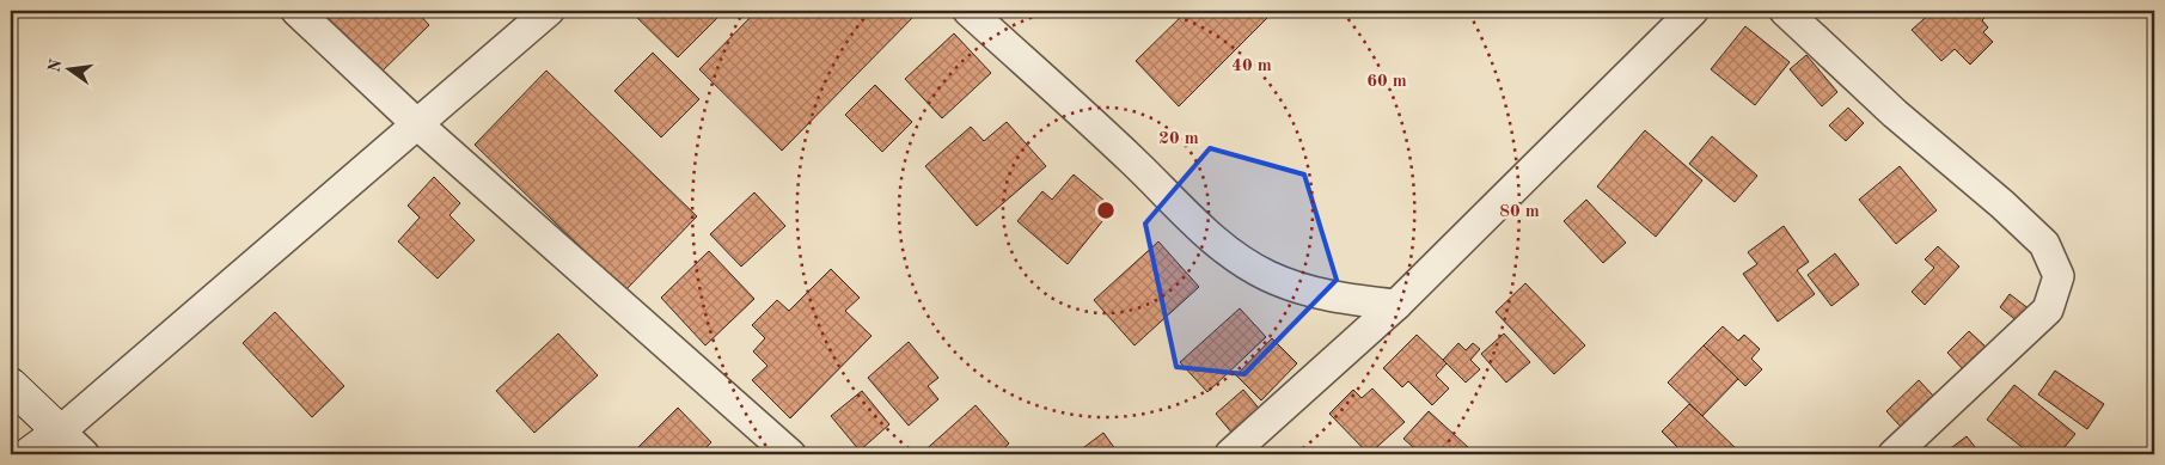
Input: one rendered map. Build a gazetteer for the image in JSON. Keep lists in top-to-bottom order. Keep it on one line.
{"north":"left","rings":["40 m","60 m","20 m","80 m"]}
